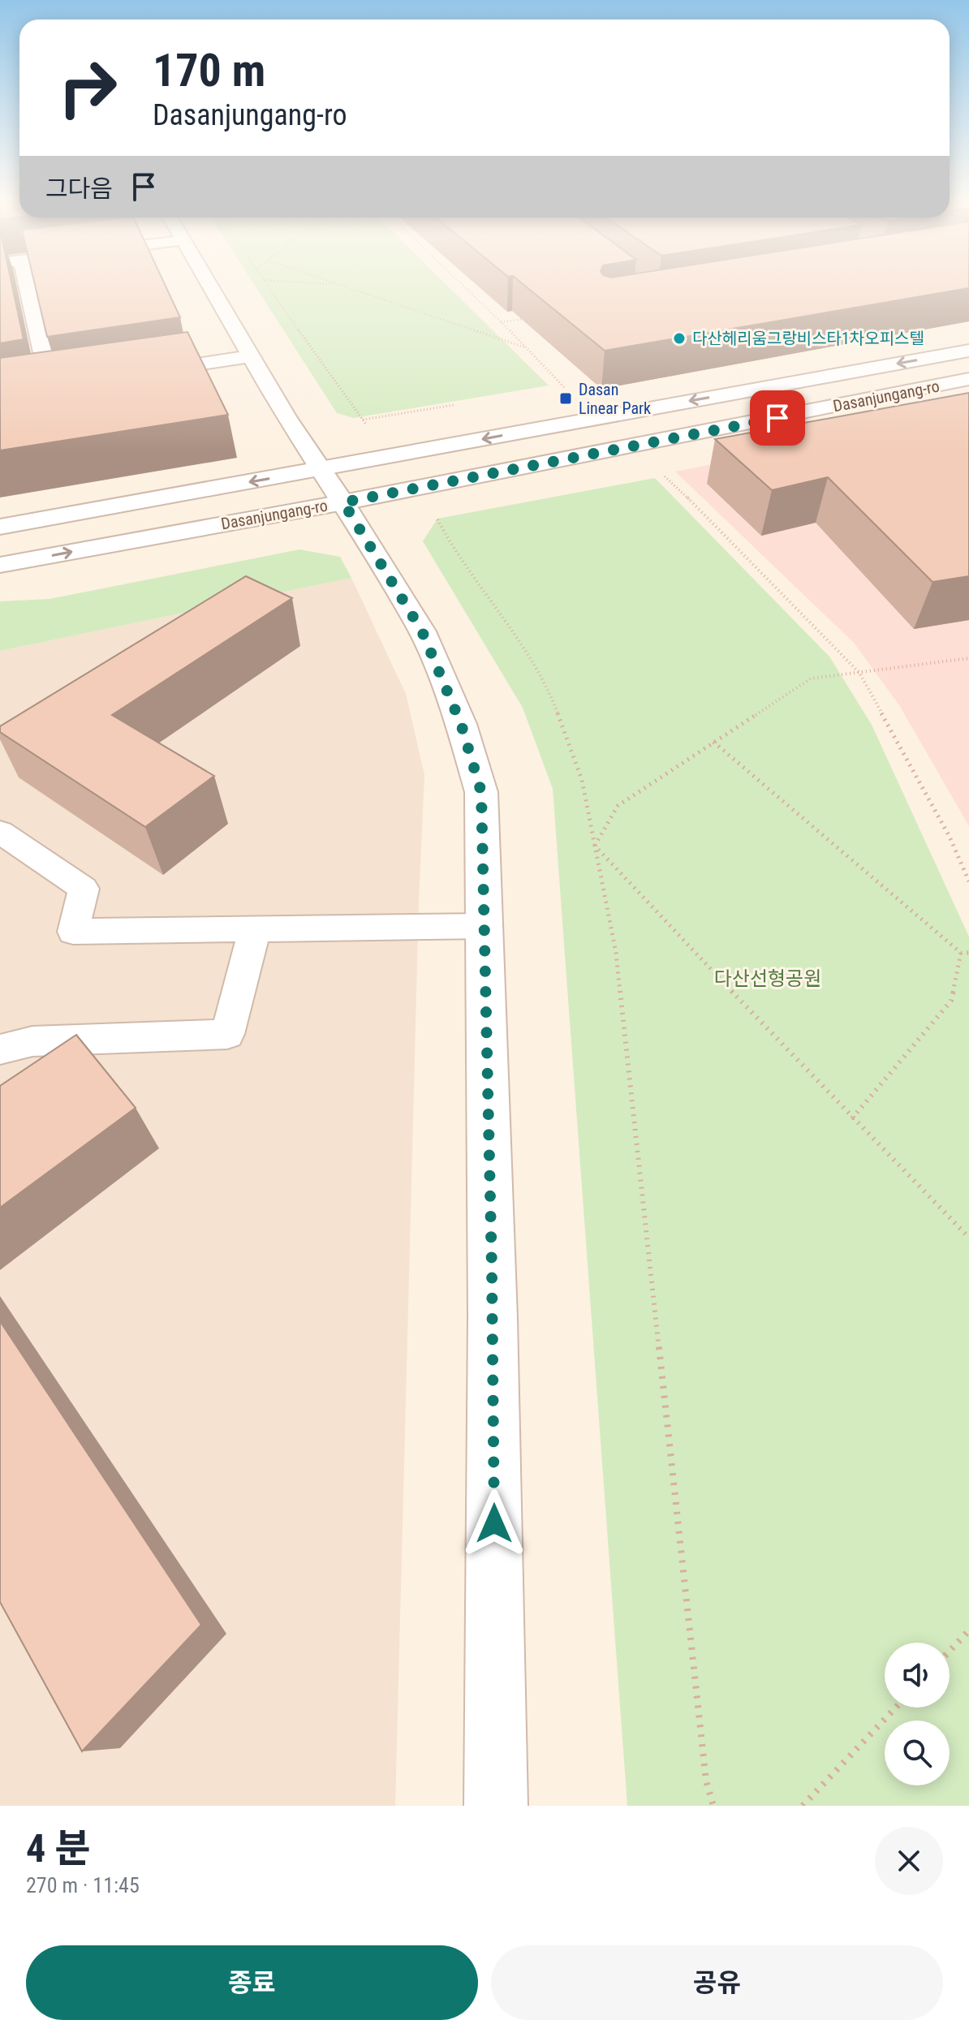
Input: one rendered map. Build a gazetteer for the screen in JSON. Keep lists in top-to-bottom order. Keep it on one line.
{"streets":{"street":["Dasanjungang-ro"]},"parks":["다산선형공원"],"places":{"other":["다산헤리움그랑비스타1차오피스텔"],"transit":["Dasan Linear Park"]},"page":{"turn":["170 m","Dasanjungang-ro"],"then":"그다음","heading":["4 분","270 m · 11:45"],"buttons":["종료","공유"]}}
